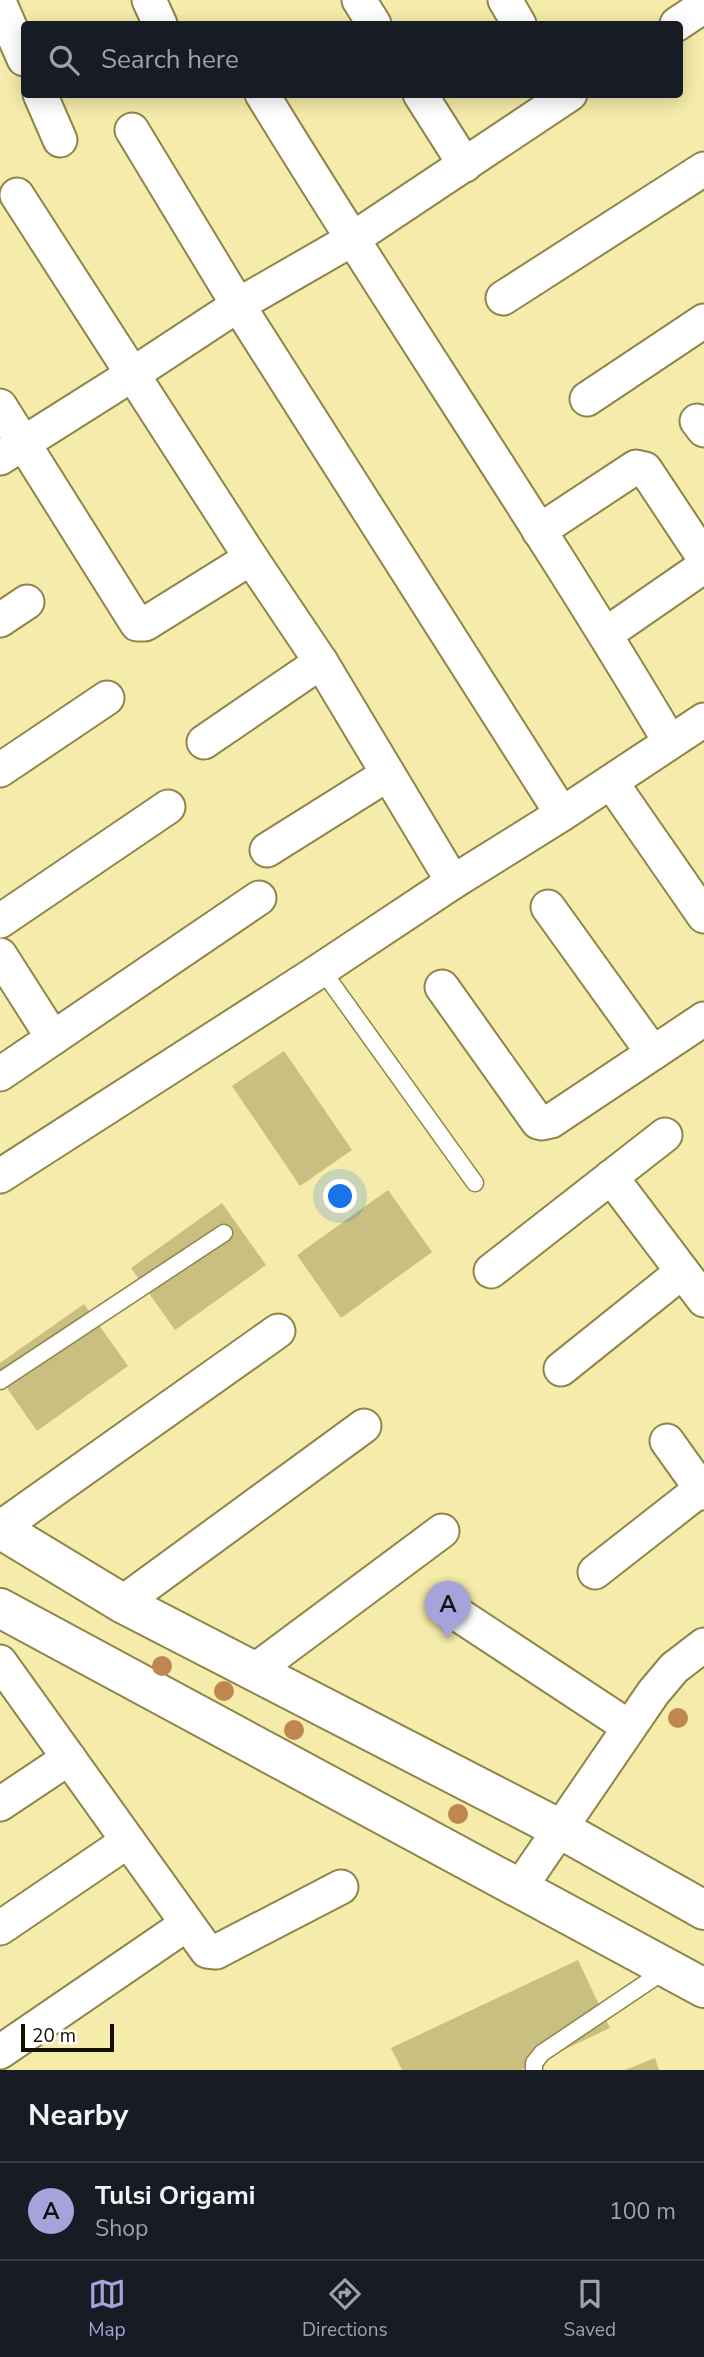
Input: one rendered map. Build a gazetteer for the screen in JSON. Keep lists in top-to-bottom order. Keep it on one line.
{"scale_bar":"20 m","page":{"search":"Search here","pins":"A","scale":"20 m","heading":"Nearby","list":[{"mark":"A","name":"Tulsi Origami","note":"Shop","value":"100 m"}],"nav":["Map","Directions","Saved"]}}
